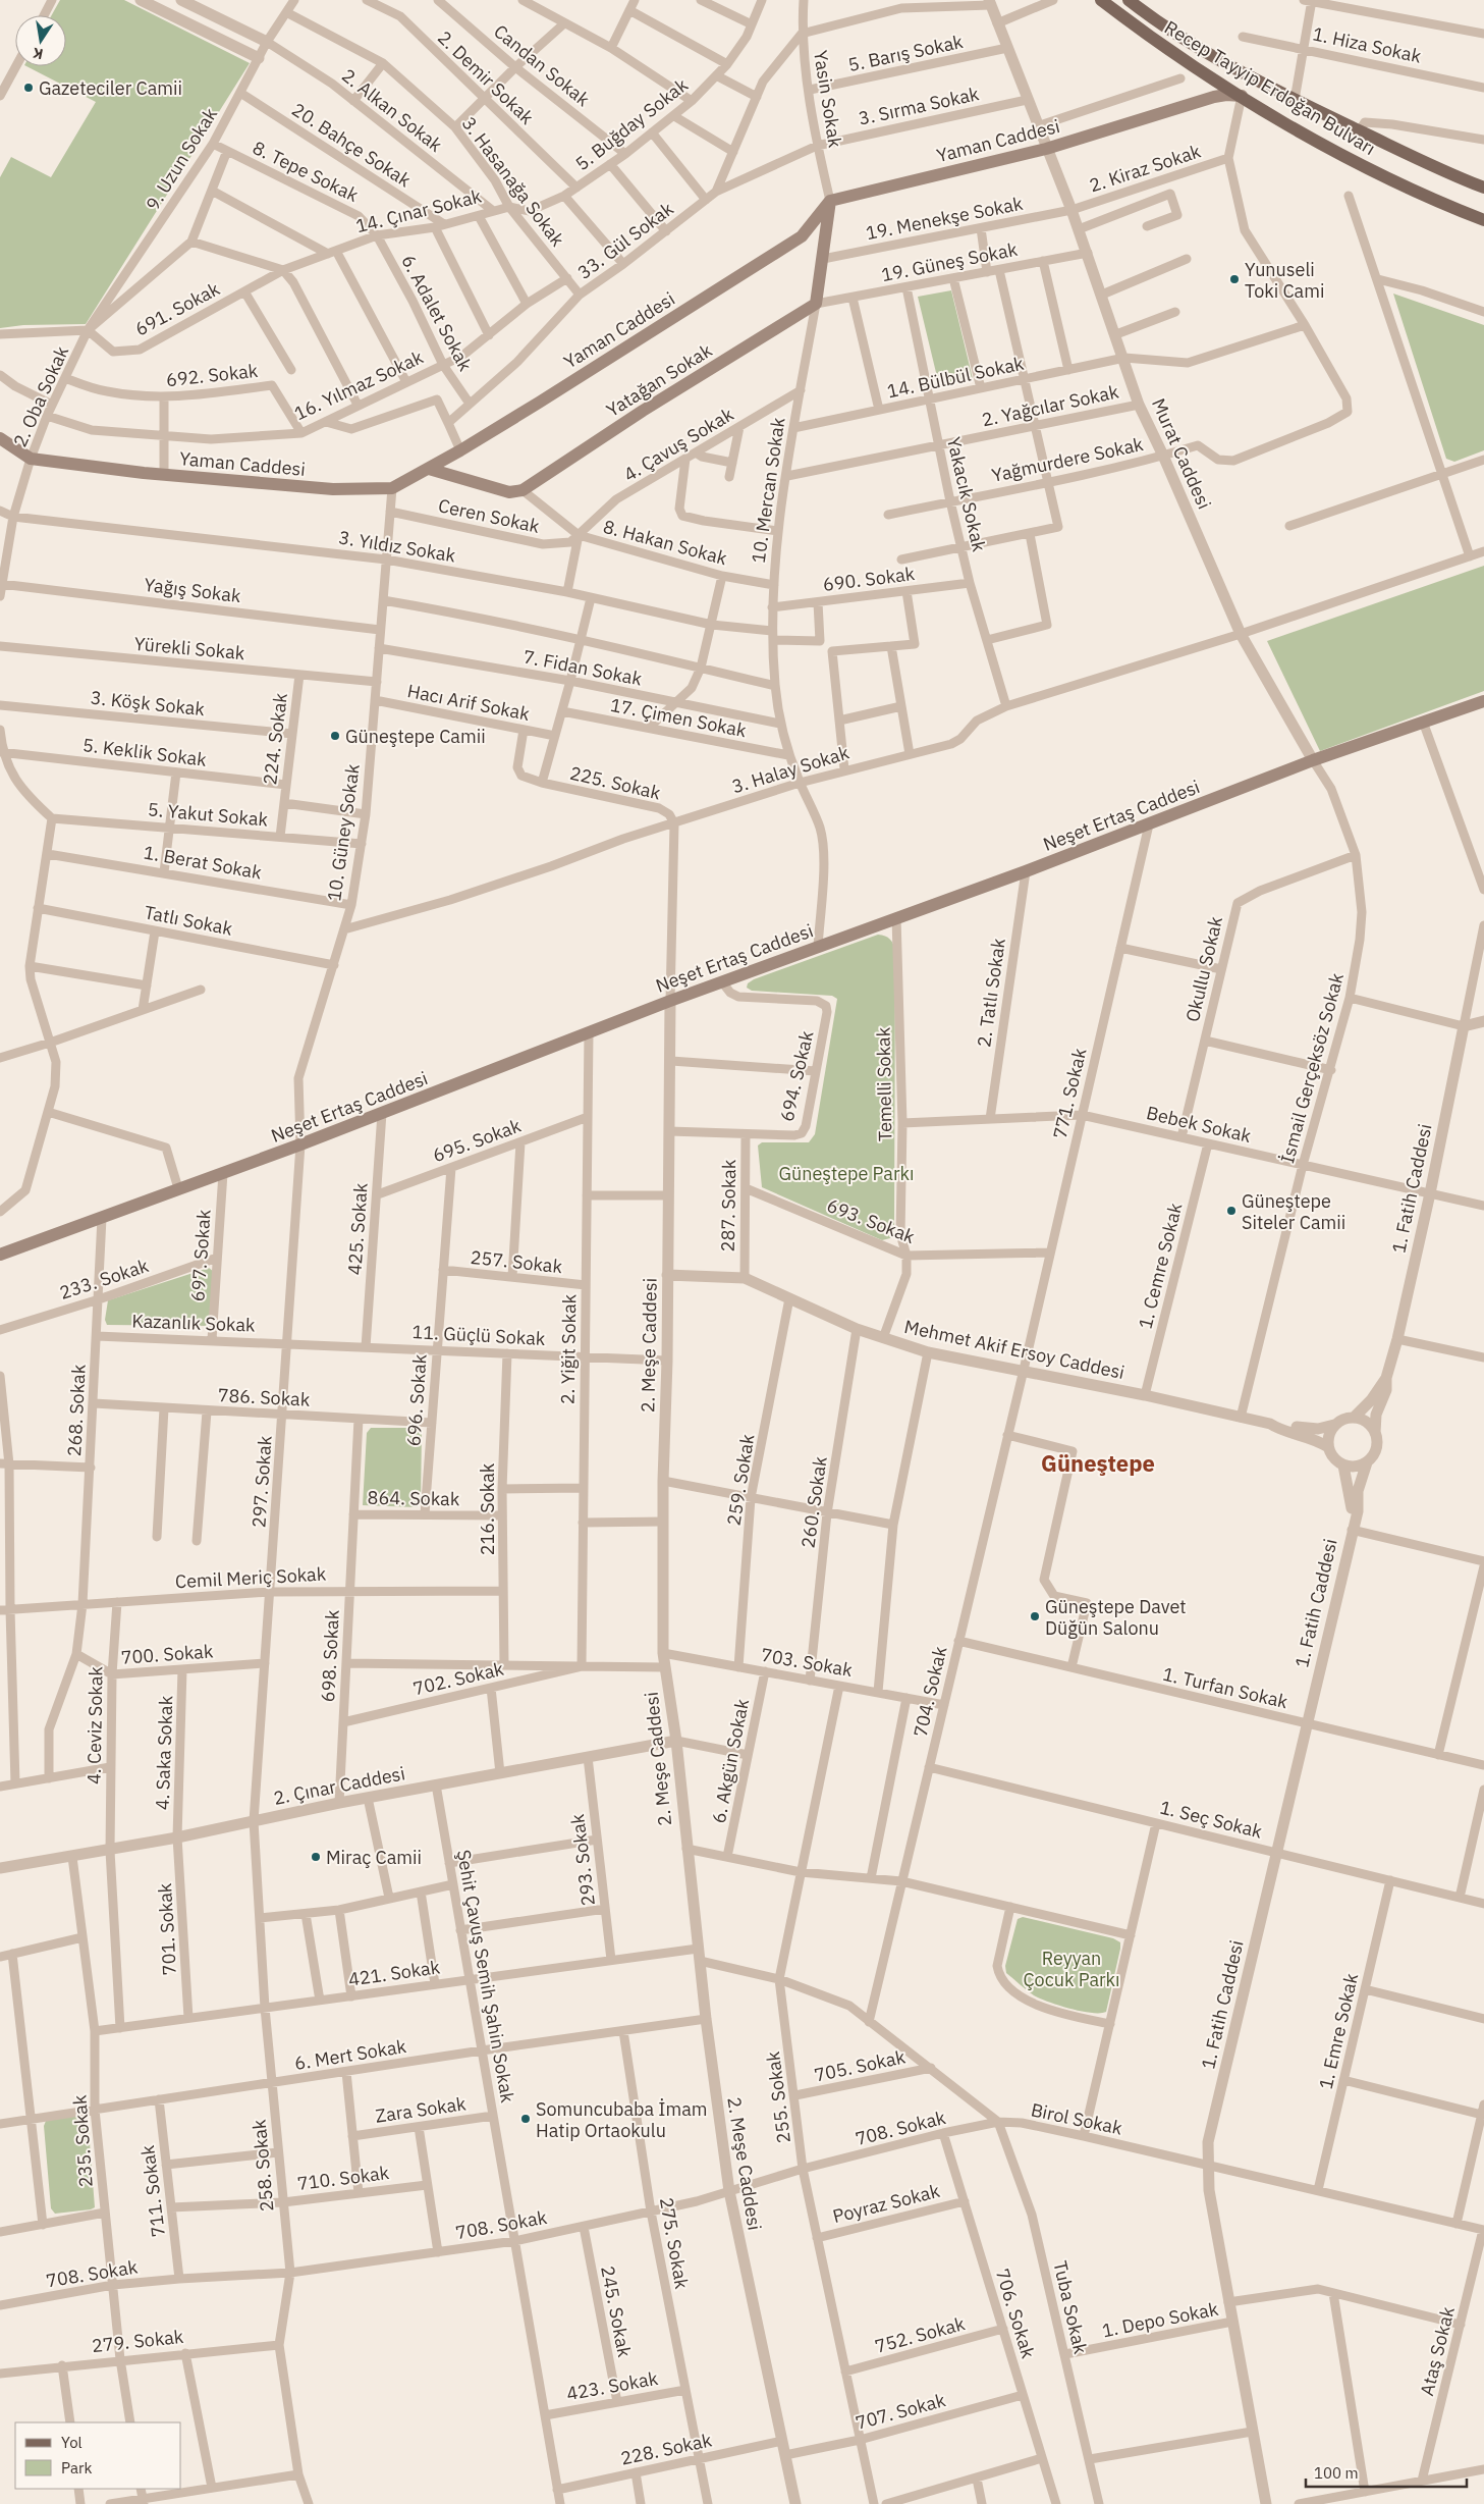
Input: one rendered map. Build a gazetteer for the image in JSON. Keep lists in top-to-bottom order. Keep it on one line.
{"streets":{"main road":["Recep Tayyip Erdoğan Bulvarı","Yaman Caddesi","Yatağan Sokak","10. Mercan Sokak","Neşet Ertaş Caddesi"],"street":["1. Hiza Sokak","5. Barış Sokak","Candan Sokak","2. Demir Sokak","Yasin Sokak","3. Sırma Sokak","2. Alkan Sokak","5. Buğday Sokak","20. Bahçe Sokak","9. Uzun Sokak","2. Kiraz Sokak","8. Tepe Sokak","3. Hasanağa Sokak","14. Çınar Sokak","19. Menekşe Sokak","33. Gül Sokak","19. Güneş Sokak","691. Sokak","6. Adalet Sokak","692. Sokak","14. Bülbül Sokak","16. Yılmaz Sokak","2. Oba Sokak","2. Yağcılar Sokak","4. Çavuş Sokak","Murat Caddesi","Yağmurdere Sokak","Yakacık Sokak","Ceren Sokak","8. Hakan Sokak","3. Yıldız Sokak","690. Sokak","Yağış Sokak","Yürekli Sokak","7. Fidan Sokak","Hacı Arif Sokak","3. Köşk Sokak","17. Çimen Sokak","224. Sokak","5. Keklik Sokak","3. Halay Sokak","225. Sokak","5. Yakut Sokak","10. Güney Sokak","1. Berat Sokak","Tatlı Sokak","Okullu Sokak","2. Tatlı Sokak","İsmail Gerçeksöz Sokak","694. Sokak","Temelli Sokak","771. Sokak","Bebek Sokak","695. Sokak","1. Fatih Caddesi","287. Sokak","693. Sokak","425. Sokak","697. Sokak","257. Sokak","1. Cemre Sokak","233. Sokak","Kazanlık Sokak","11. Güçlü Sokak","2. Meşe Caddesi","2. Yiğit Sokak","Mehmet Akif Ersoy Caddesi","786. Sokak","696. Sokak","268. Sokak","259. Sokak","297. Sokak","864. Sokak","260. Sokak","216. Sokak","Cemil Meriç Sokak","700. Sokak","698. Sokak","703. Sokak","702. Sokak","1. Turfan Sokak","704. Sokak","4. Ceviz Sokak","4. Saka Sokak","6. Akgün Sokak","2. Çınar Caddesi","1. Seç Sokak","293. Sokak","701. Sokak","421. Sokak","Şehit Çavuş Semih Şahin Sokak","1. Emre Sokak","6. Mert Sokak","705. Sokak","255. Sokak","Zara Sokak","Birol Sokak","708. Sokak","235. Sokak","258. Sokak","710. Sokak","711. Sokak","Poyraz Sokak","275. Sokak","Tuba Sokak","245. Sokak","706. Sokak","1. Depo Sokak","752. Sokak","279. Sokak","Ataş Sokak","423. Sokak","707. Sokak","228. Sokak"]},"crossings":[["5. Barış Sokak","Yasin Sokak"],["5. Barış Sokak","Murat Caddesi"],["Candan Sokak","5. Buğday Sokak"],["2. Demir Sokak","5. Buğday Sokak"],["Recep Tayyip Erdoğan Bulvarı","Yaman Caddesi"],["Yasin Sokak","3. Sırma Sokak"],["Yasin Sokak","Yaman Caddesi"],["Yasin Sokak","33. Gül Sokak"],["Yasin Sokak","10. Mercan Sokak"],["3. Sırma Sokak","33. Gül Sokak"],["3. Sırma Sokak","Murat Caddesi"],["2. Alkan Sokak","9. Uzun Sokak"],["2. Alkan Sokak","14. Çınar Sokak"],["5. Buğday Sokak","3. Hasanağa Sokak"],["5. Buğday Sokak","14. Çınar Sokak"],["Yaman Caddesi","2. Oba Sokak"],["Yaman Caddesi","Murat Caddesi"],["Yaman Caddesi","10. Mercan Sokak"],["Yaman Caddesi","10. Güney Sokak"],["20. Bahçe Sokak","9. Uzun Sokak"],["20. Bahçe Sokak","14. Çınar Sokak"],["9. Uzun Sokak","8. Tepe Sokak"],["9. Uzun Sokak","3. Hasanağa Sokak"],["9. Uzun Sokak","691. Sokak"],["9. Uzun Sokak","2. Oba Sokak"],["2. Kiraz Sokak","19. Menekşe Sokak"],["2. Kiraz Sokak","Murat Caddesi"],["8. Tepe Sokak","14. Çınar Sokak"],["8. Tepe Sokak","6. Adalet Sokak"],["3. Hasanağa Sokak","14. Çınar Sokak"],["3. Hasanağa Sokak","33. Gül Sokak"],["3. Hasanağa Sokak","16. Yılmaz Sokak"],["14. Çınar Sokak","691. Sokak"],["14. Çınar Sokak","6. Adalet Sokak"],["19. Menekşe Sokak","Murat Caddesi"],["19. Menekşe Sokak","10. Mercan Sokak"],["33. Gül Sokak","6. Adalet Sokak"],["19. Güneş Sokak","Yatağan Sokak"],["19. Güneş Sokak","Murat Caddesi"],["19. Güneş Sokak","10. Mercan Sokak"],["19. Güneş Sokak","Yakacık Sokak"],["691. Sokak","2. Oba Sokak"],["6. Adalet Sokak","16. Yılmaz Sokak"],["692. Sokak","16. Yılmaz Sokak"],["692. Sokak","2. Oba Sokak"],["14. Bülbül Sokak","Murat Caddesi"],["14. Bülbül Sokak","Yağmurdere Sokak"],["14. Bülbül Sokak","10. Mercan Sokak"],["14. Bülbül Sokak","Yakacık Sokak"],["Yatağan Sokak","10. Mercan Sokak"],["16. Yılmaz Sokak","2. Oba Sokak"],["2. Oba Sokak","3. Yıldız Sokak"],["2. Oba Sokak","Yağış Sokak"],["2. Yağcılar Sokak","Murat Caddesi"],["2. Yağcılar Sokak","10. Mercan Sokak"],["2. Yağcılar Sokak","Yakacık Sokak"],["4. Çavuş Sokak","10. Mercan Sokak"],["4. Çavuş Sokak","Ceren Sokak"],["4. Çavuş Sokak","8. Hakan Sokak"],["Murat Caddesi","Yağmurdere Sokak"],["Murat Caddesi","3. Halay Sokak"],["Murat Caddesi","Neşet Ertaş Caddesi"],["Murat Caddesi","İsmail Gerçeksöz Sokak"],["Yağmurdere Sokak","Yakacık Sokak"],["10. Mercan Sokak","8. Hakan Sokak"],["10. Mercan Sokak","3. Yıldız Sokak"],["10. Mercan Sokak","690. Sokak"],["10. Mercan Sokak","7. Fidan Sokak"],["10. Mercan Sokak","17. Çimen Sokak"],["10. Mercan Sokak","3. Halay Sokak"],["10. Mercan Sokak","Neşet Ertaş Caddesi"],["Yakacık Sokak","690. Sokak"],["Yakacık Sokak","3. Halay Sokak"],["Ceren Sokak","8. Hakan Sokak"],["Ceren Sokak","10. Güney Sokak"],["3. Yıldız Sokak","690. Sokak"],["3. Yıldız Sokak","10. Güney Sokak"],["Yağış Sokak","10. Güney Sokak"],["Yürekli Sokak","224. Sokak"],["Yürekli Sokak","10. Güney Sokak"],["7. Fidan Sokak","10. Güney Sokak"],["Hacı Arif Sokak","225. Sokak"],["Hacı Arif Sokak","10. Güney Sokak"],["3. Köşk Sokak","224. Sokak"],["224. Sokak","5. Keklik Sokak"],["224. Sokak","5. Yakut Sokak"],["3. Halay Sokak","225. Sokak"],["3. Halay Sokak","10. Güney Sokak"],["5. Yakut Sokak","10. Güney Sokak"],["Neşet Ertaş Caddesi","10. Güney Sokak"],["Neşet Ertaş Caddesi","2. Tatlı Sokak"],["Neşet Ertaş Caddesi","İsmail Gerçeksöz Sokak"],["Neşet Ertaş Caddesi","694. Sokak"],["Neşet Ertaş Caddesi","Temelli Sokak"],["Neşet Ertaş Caddesi","771. Sokak"],["Neşet Ertaş Caddesi","425. Sokak"],["Neşet Ertaş Caddesi","697. Sokak"],["Neşet Ertaş Caddesi","2. Meşe Caddesi"],["Neşet Ertaş Caddesi","2. Yiğit Sokak"],["Neşet Ertaş Caddesi","268. Sokak"],["Neşet Ertaş Caddesi","297. Sokak"],["10. Güney Sokak","1. Berat Sokak"],["10. Güney Sokak","Tatlı Sokak"],["10. Güney Sokak","297. Sokak"],["Okullu Sokak","İsmail Gerçeksöz Sokak"],["Okullu Sokak","Bebek Sokak"],["2. Tatlı Sokak","Bebek Sokak"],["İsmail Gerçeksöz Sokak","Bebek Sokak"],["İsmail Gerçeksöz Sokak","Mehmet Akif Ersoy Caddesi"],["694. Sokak","287. Sokak"],["694. Sokak","2. Meşe Caddesi"],["Temelli Sokak","Bebek Sokak"],["Temelli Sokak","693. Sokak"],["Temelli Sokak","Mehmet Akif Ersoy Caddesi"],["771. Sokak","Bebek Sokak"],["771. Sokak","693. Sokak"],["771. Sokak","Mehmet Akif Ersoy Caddesi"],["771. Sokak","704. Sokak"],["Bebek Sokak","1. Fatih Caddesi"],["Bebek Sokak","1. Cemre Sokak"],["695. Sokak","425. Sokak"],["695. Sokak","2. Yiğit Sokak"],["695. Sokak","696. Sokak"],["1. Fatih Caddesi","Mehmet Akif Ersoy Caddesi"],["1. Fatih Caddesi","1. Turfan Sokak"],["1. Fatih Caddesi","1. Seç Sokak"],["1. Fatih Caddesi","Birol Sokak"],["1. Fatih Caddesi","1. Depo Sokak"],["287. Sokak","693. Sokak"],["287. Sokak","Mehmet Akif Ersoy Caddesi"],["425. Sokak","11. Güçlü Sokak"],["697. Sokak","233. Sokak"],["697. Sokak","Kazanlık Sokak"],["257. Sokak","2. Yiğit Sokak"],["257. Sokak","696. Sokak"],["1. Cemre Sokak","Mehmet Akif Ersoy Caddesi"],["233. Sokak","268. Sokak"],["Kazanlık Sokak","11. Güçlü Sokak"],["Kazanlık Sokak","268. Sokak"],["Kazanlık Sokak","297. Sokak"],["11. Güçlü Sokak","2. Meşe Caddesi"],["11. Güçlü Sokak","2. Yiğit Sokak"],["11. Güçlü Sokak","696. Sokak"],["11. Güçlü Sokak","297. Sokak"],["11. Güçlü Sokak","216. Sokak"],["2. Meşe Caddesi","Mehmet Akif Ersoy Caddesi"],["2. Meşe Caddesi","703. Sokak"],["2. Meşe Caddesi","702. Sokak"],["2. Meşe Caddesi","2. Çınar Caddesi"],["2. Meşe Caddesi","421. Sokak"],["2. Meşe Caddesi","6. Mert Sokak"],["2. Meşe Caddesi","708. Sokak"],["2. Meşe Caddesi","707. Sokak"],["2. Meşe Caddesi","228. Sokak"],["2. Yiğit Sokak","702. Sokak"],["Mehmet Akif Ersoy Caddesi","259. Sokak"],["Mehmet Akif Ersoy Caddesi","260. Sokak"],["Mehmet Akif Ersoy Caddesi","704. Sokak"],["786. Sokak","696. Sokak"],["786. Sokak","268. Sokak"],["786. Sokak","297. Sokak"],["786. Sokak","698. Sokak"],["696. Sokak","864. Sokak"],["268. Sokak","Cemil Meriç Sokak"],["268. Sokak","700. Sokak"],["259. Sokak","703. Sokak"],["297. Sokak","Cemil Meriç Sokak"],["297. Sokak","700. Sokak"],["297. Sokak","2. Çınar Caddesi"],["297. Sokak","258. Sokak"],["864. Sokak","216. Sokak"],["864. Sokak","698. Sokak"],["260. Sokak","703. Sokak"],["216. Sokak","Cemil Meriç Sokak"],["216. Sokak","702. Sokak"],["Cemil Meriç Sokak","698. Sokak"],["Cemil Meriç Sokak","4. Ceviz Sokak"],["700. Sokak","4. Ceviz Sokak"],["700. Sokak","4. Saka Sokak"],["698. Sokak","702. Sokak"],["698. Sokak","2. Çınar Caddesi"],["703. Sokak","704. Sokak"],["703. Sokak","6. Akgün Sokak"],["703. Sokak","255. Sokak"],["1. Turfan Sokak","704. Sokak"],["704. Sokak","1. Seç Sokak"],["4. Ceviz Sokak","2. Çınar Caddesi"],["4. Saka Sokak","2. Çınar Caddesi"],["4. Saka Sokak","701. Sokak"],["2. Çınar Caddesi","293. Sokak"],["2. Çınar Caddesi","701. Sokak"],["2. Çınar Caddesi","Şehit Çavuş Semih Şahin Sokak"],["2. Çınar Caddesi","235. Sokak"],["2. Çınar Caddesi","258. Sokak"],["1. Seç Sokak","1. Emre Sokak"],["293. Sokak","421. Sokak"],["701. Sokak","421. Sokak"],["421. Sokak","Şehit Çavuş Semih Şahin Sokak"],["421. Sokak","235. Sokak"],["421. Sokak","258. Sokak"],["Şehit Çavuş Semih Şahin Sokak","6. Mert Sokak"],["Şehit Çavuş Semih Şahin Sokak","Zara Sokak"],["Şehit Çavuş Semih Şahin Sokak","708. Sokak"],["Şehit Çavuş Semih Şahin Sokak","423. Sokak"],["Şehit Çavuş Semih Şahin Sokak","228. Sokak"],["1. Emre Sokak","Birol Sokak"],["6. Mert Sokak","235. Sokak"],["6. Mert Sokak","258. Sokak"],["6. Mert Sokak","711. Sokak"],["6. Mert Sokak","275. Sokak"],["705. Sokak","255. Sokak"],["255. Sokak","708. Sokak"],["255. Sokak","Poyraz Sokak"],["255. Sokak","752. Sokak"],["255. Sokak","707. Sokak"],["Birol Sokak","708. Sokak"],["Birol Sokak","Tuba Sokak"],["Birol Sokak","Ataş Sokak"],["708. Sokak","235. Sokak"],["708. Sokak","258. Sokak"],["708. Sokak","711. Sokak"],["708. Sokak","275. Sokak"],["708. Sokak","Tuba Sokak"],["708. Sokak","245. Sokak"],["708. Sokak","706. Sokak"],["235. Sokak","279. Sokak"],["258. Sokak","710. Sokak"],["258. Sokak","279. Sokak"],["710. Sokak","711. Sokak"],["Poyraz Sokak","706. Sokak"],["275. Sokak","423. Sokak"],["275. Sokak","228. Sokak"],["Tuba Sokak","1. Depo Sokak"],["245. Sokak","423. Sokak"],["706. Sokak","752. Sokak"],["706. Sokak","707. Sokak"],["1. Depo Sokak","Ataş Sokak"]],"districts":["Güneştepe"],"parks":["Güneştepe Parkı","Reyyan Çocuk Parkı"],"places":["Gazeteciler Camii","Yunuseli Toki Cami","Güneştepe Camii","Güneştepe Siteler Camii","Güneştepe Davet Düğün Salonu","Miraç Camii","Somuncubaba İmam Hatip Ortaokulu"],"legend":["Yol","Park"],"scale_bar":"100 m","north":"bottom"}
